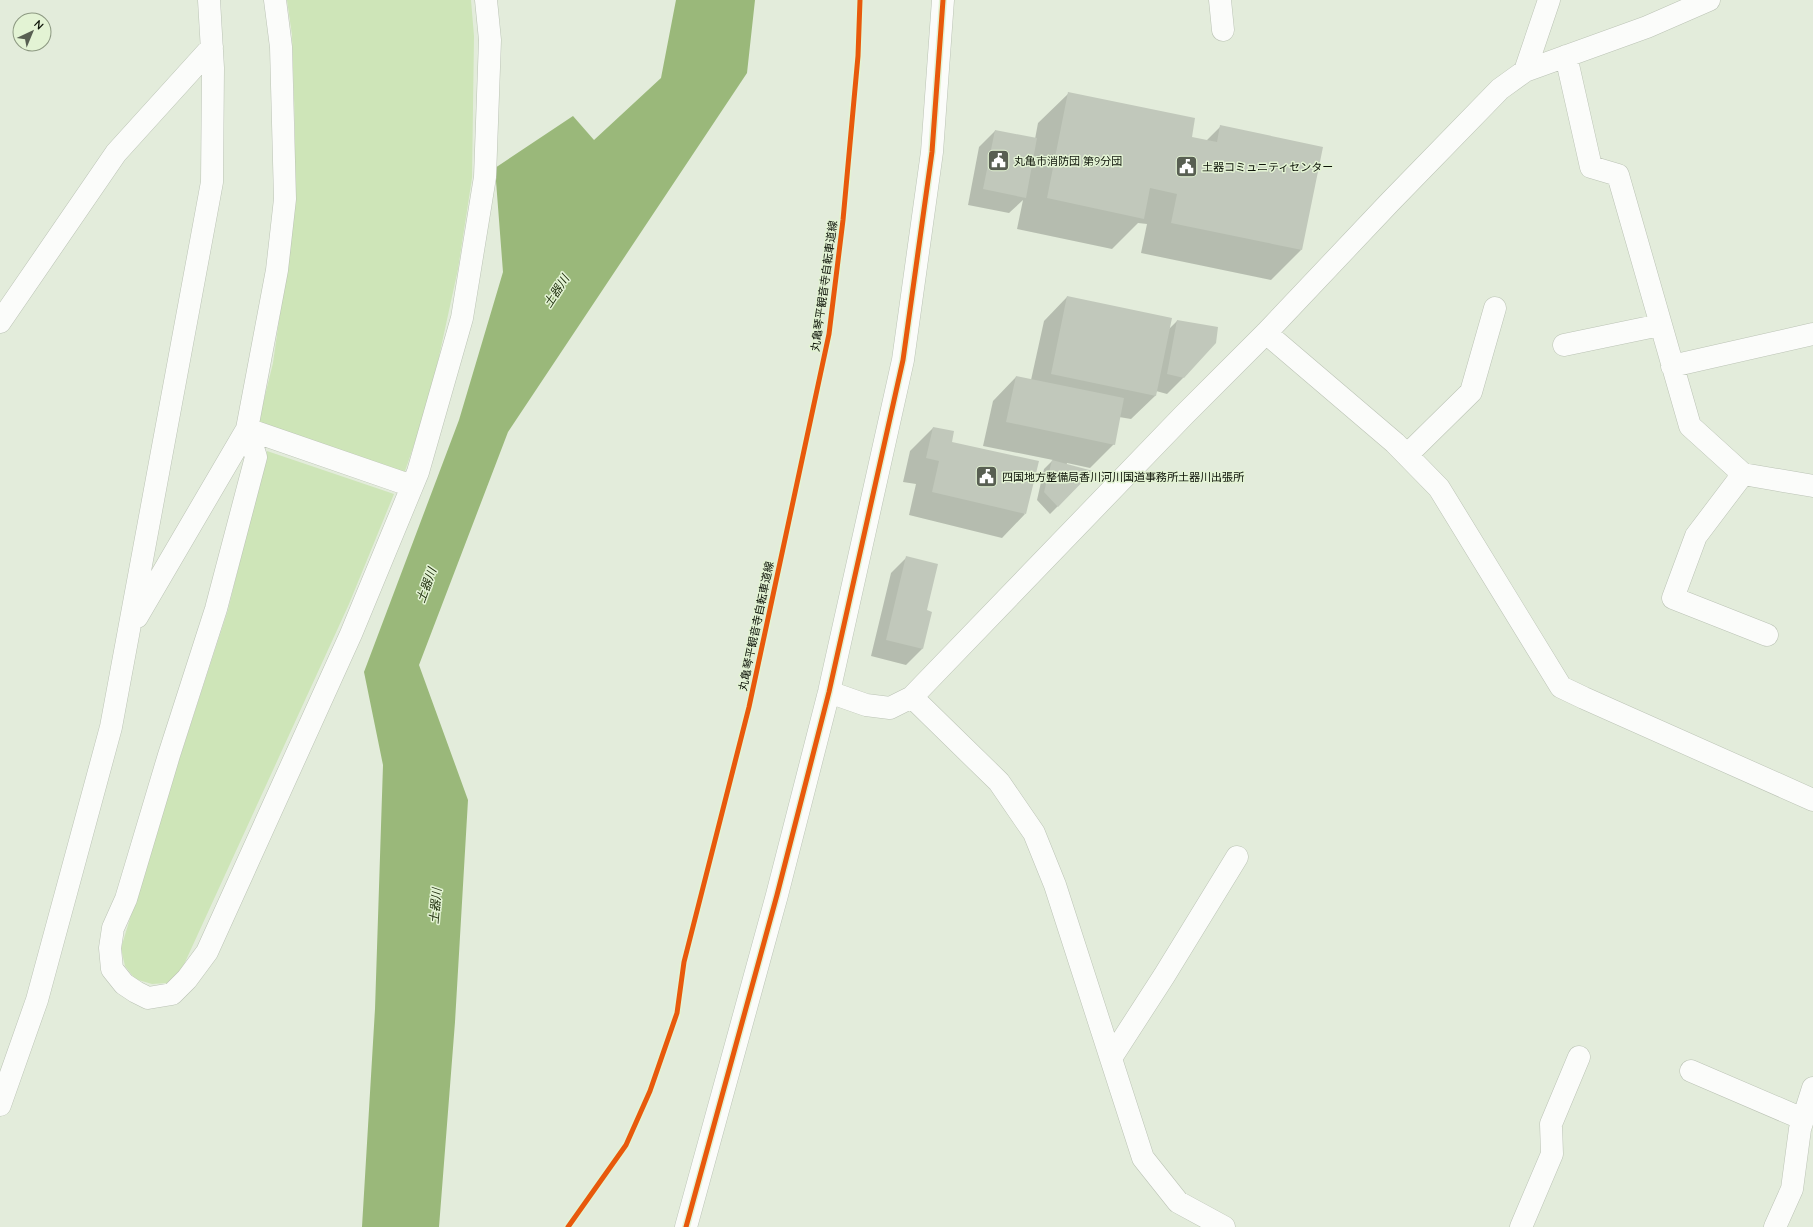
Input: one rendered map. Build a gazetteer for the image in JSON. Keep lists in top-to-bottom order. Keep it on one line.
{"streets":{"cycle path":["丸亀琴平観音寺自転車道線"]},"water":["土器川"],"places":{"public building":["丸亀市消防団 第9分団","土器コミュニティセンター","四国地方整備局香川河川国道事務所土器川出張所"]},"north":"top right"}
